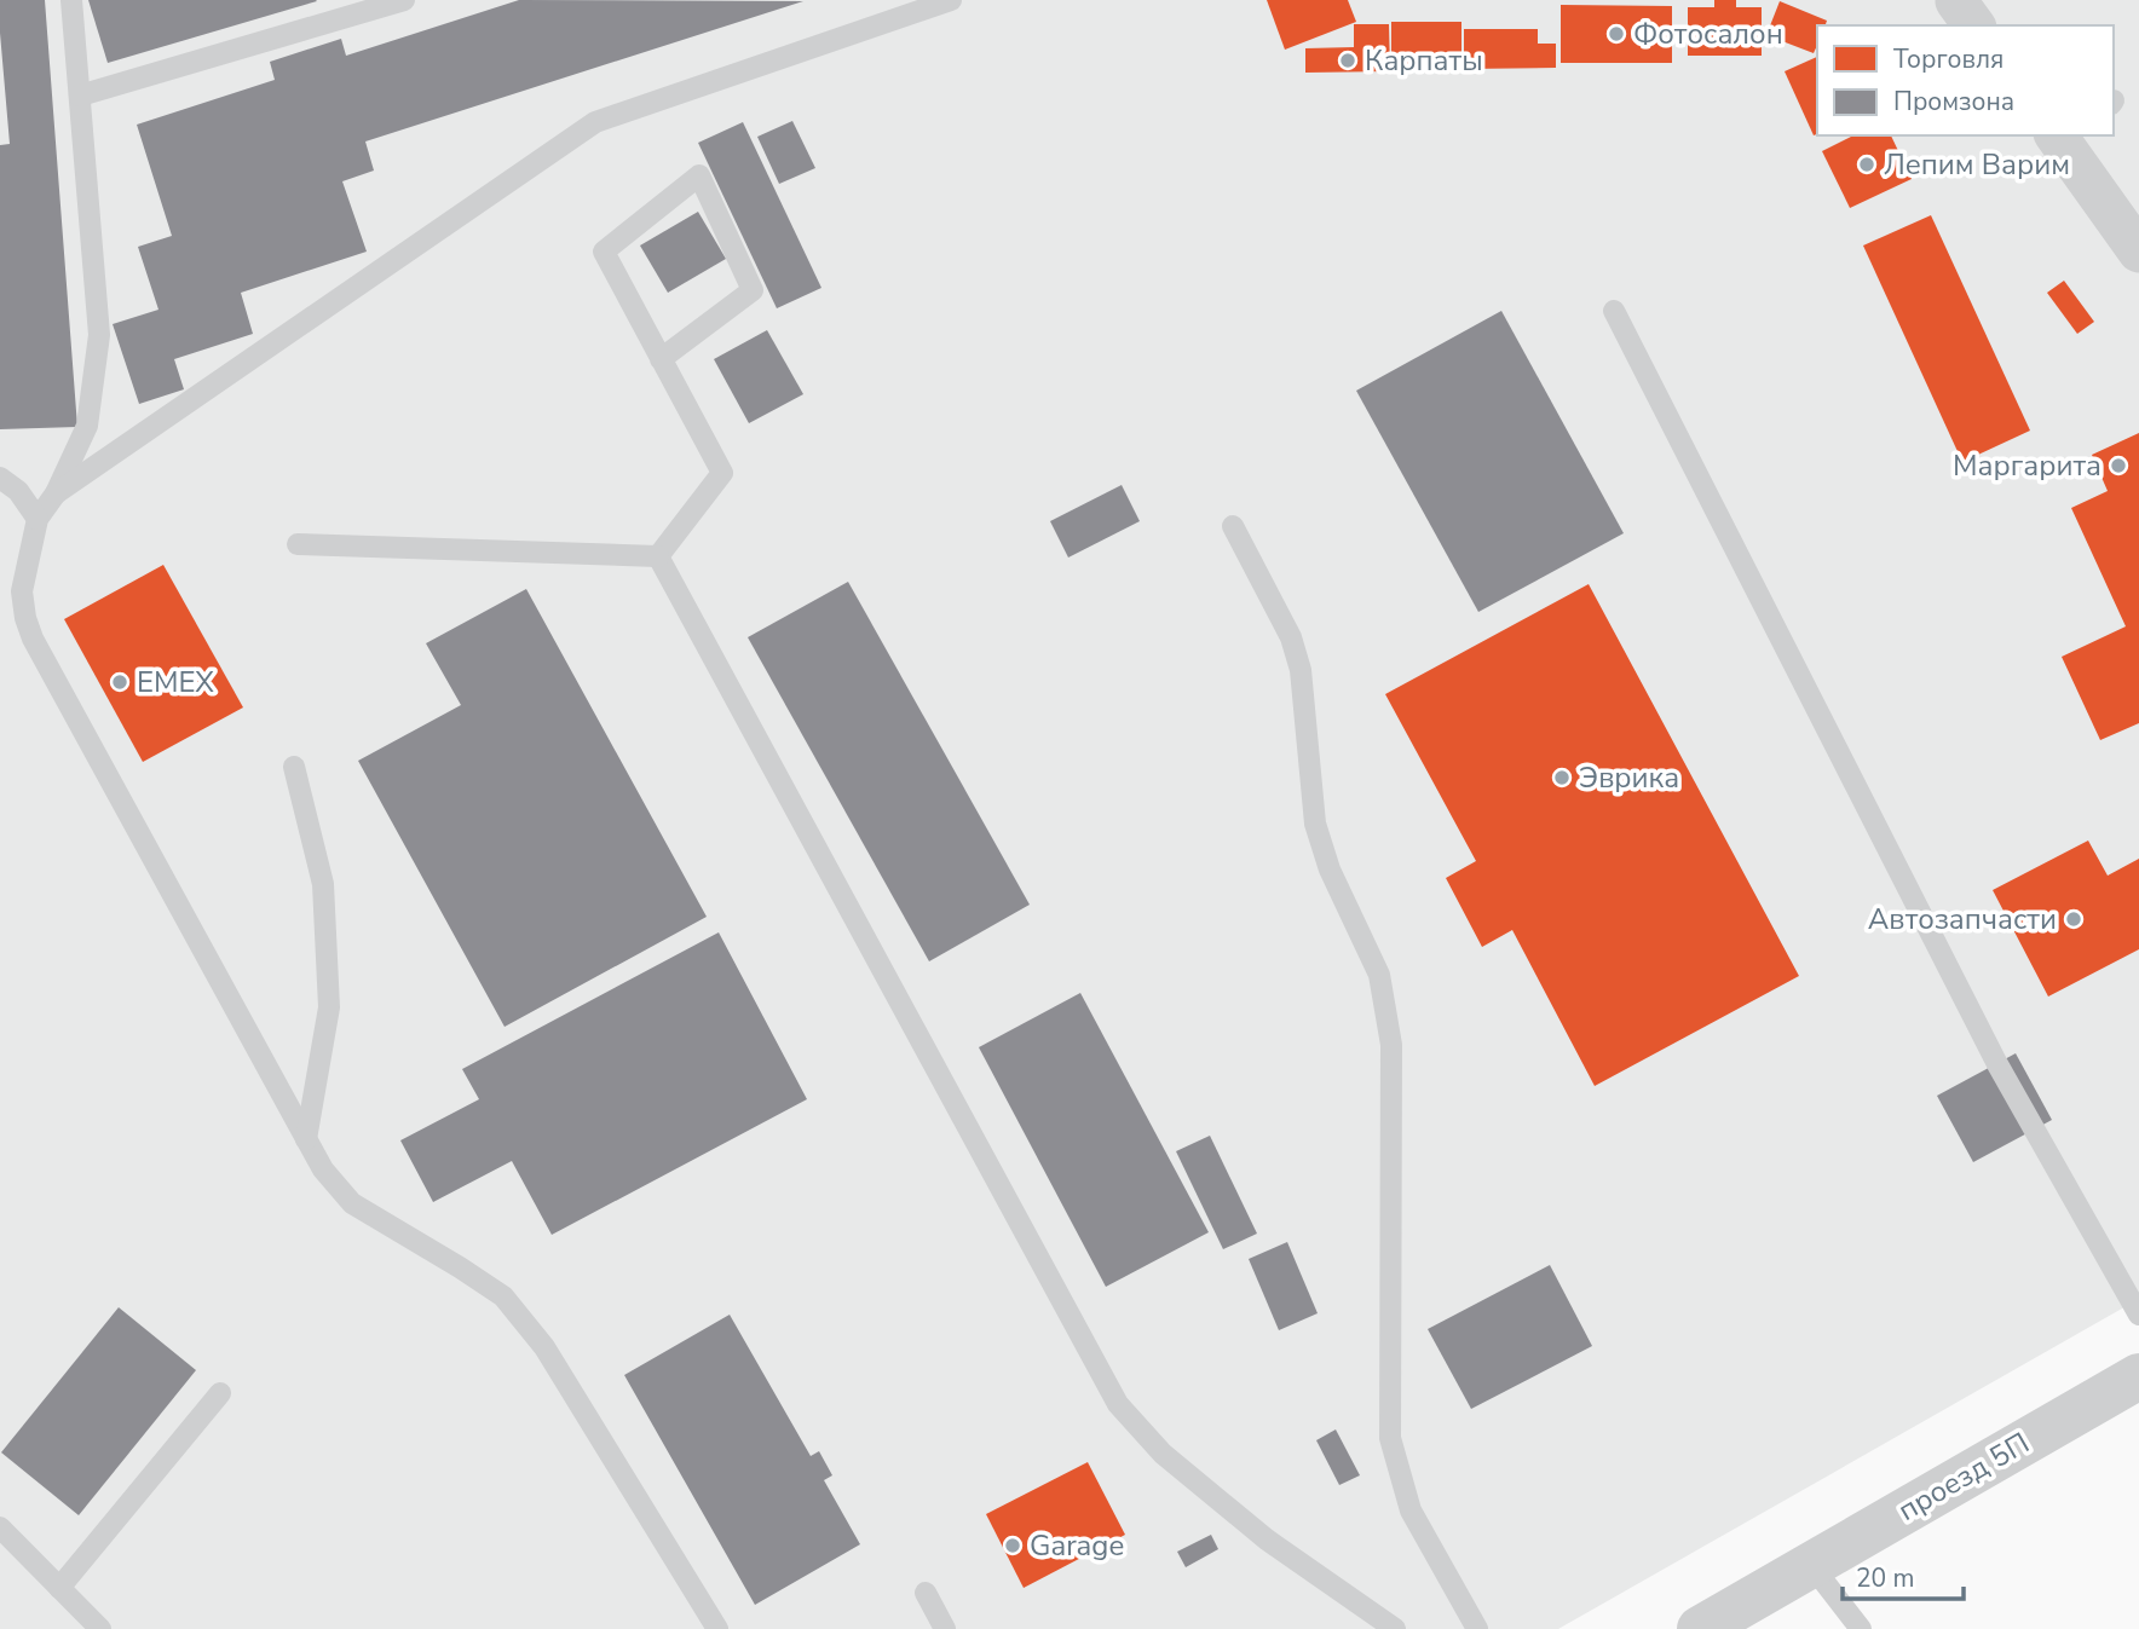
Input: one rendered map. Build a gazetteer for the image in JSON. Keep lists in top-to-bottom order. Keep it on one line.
{"streets":{"street":["проезд 5П"]},"places":["Фотосалон","Карпаты","Лепим Варим","Маргарита","EMEX","Эврика","Автозапчасти","Garage"],"legend":["Торговля","Промзона"],"scale_bar":"20 m"}
